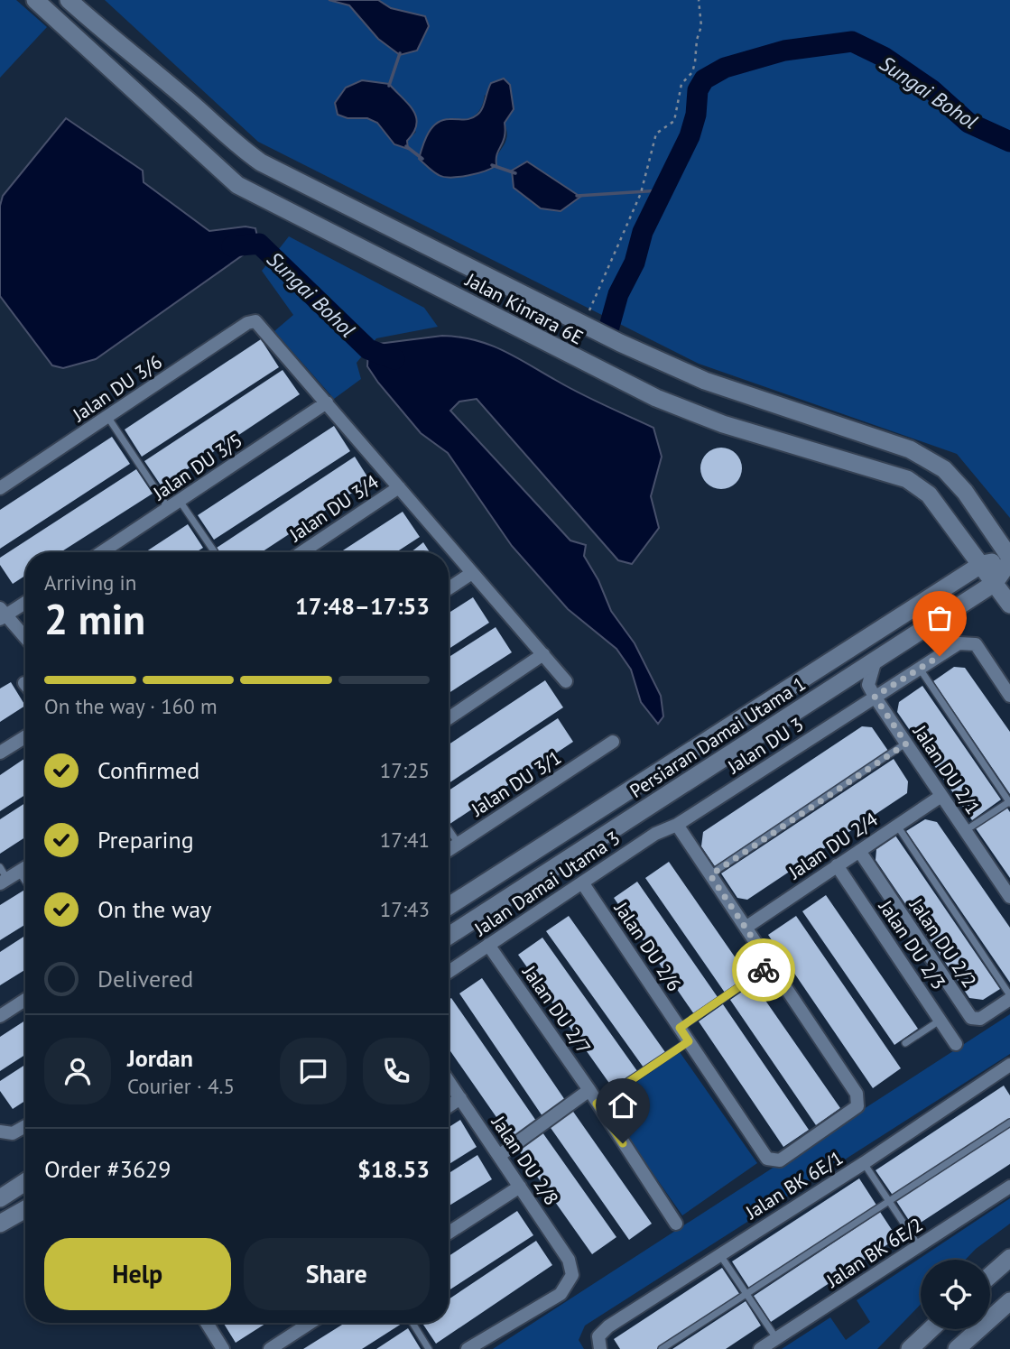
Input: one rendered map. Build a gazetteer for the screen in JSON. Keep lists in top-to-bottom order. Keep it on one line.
{"streets":{"street":["Jalan Kinrara 6E","Jalan DU 3/6","Jalan DU 3/5","Jalan DU 3/4","Persiaran Damai Utama 1","Jalan DU 3","Jalan DU 2/1","Jalan DU 3/1","Jalan DU 2/4","Jalan Damai Utama 3","Jalan DU 2/2","Jalan DU 2/3","Jalan DU 2/6","Jalan DU 2/7","Jalan DU 2/8","Jalan BK 6E/1","Jalan BK 6E/2"]},"crossings":[["Jalan Kinrara 6E","Persiaran Damai Utama 1"],["Jalan DU 3/6","Jalan DU 3/5"],["Jalan DU 3","Jalan DU 2/1"],["Jalan DU 3","Jalan Damai Utama 3"],["Jalan DU 2/1","Jalan DU 2/4"],["Jalan DU 2/4","Jalan DU 2/2"],["Jalan DU 2/4","Jalan DU 2/3"],["Jalan Damai Utama 3","Jalan DU 2/6"],["Jalan Damai Utama 3","Jalan DU 2/7"]],"water":["Sungai Bohol"],"page":{"heading":["2 min","Arriving in","17:48–17:53"],"panel":["Jordan","Courier · 4.5","Order #3629","$18.53"],"bar":"On the way · 160 m","list":[["Confirmed","17:25"],["Preparing","17:41"],["On the way","17:43"],"Delivered"],"buttons":["Help","Share"]}}
